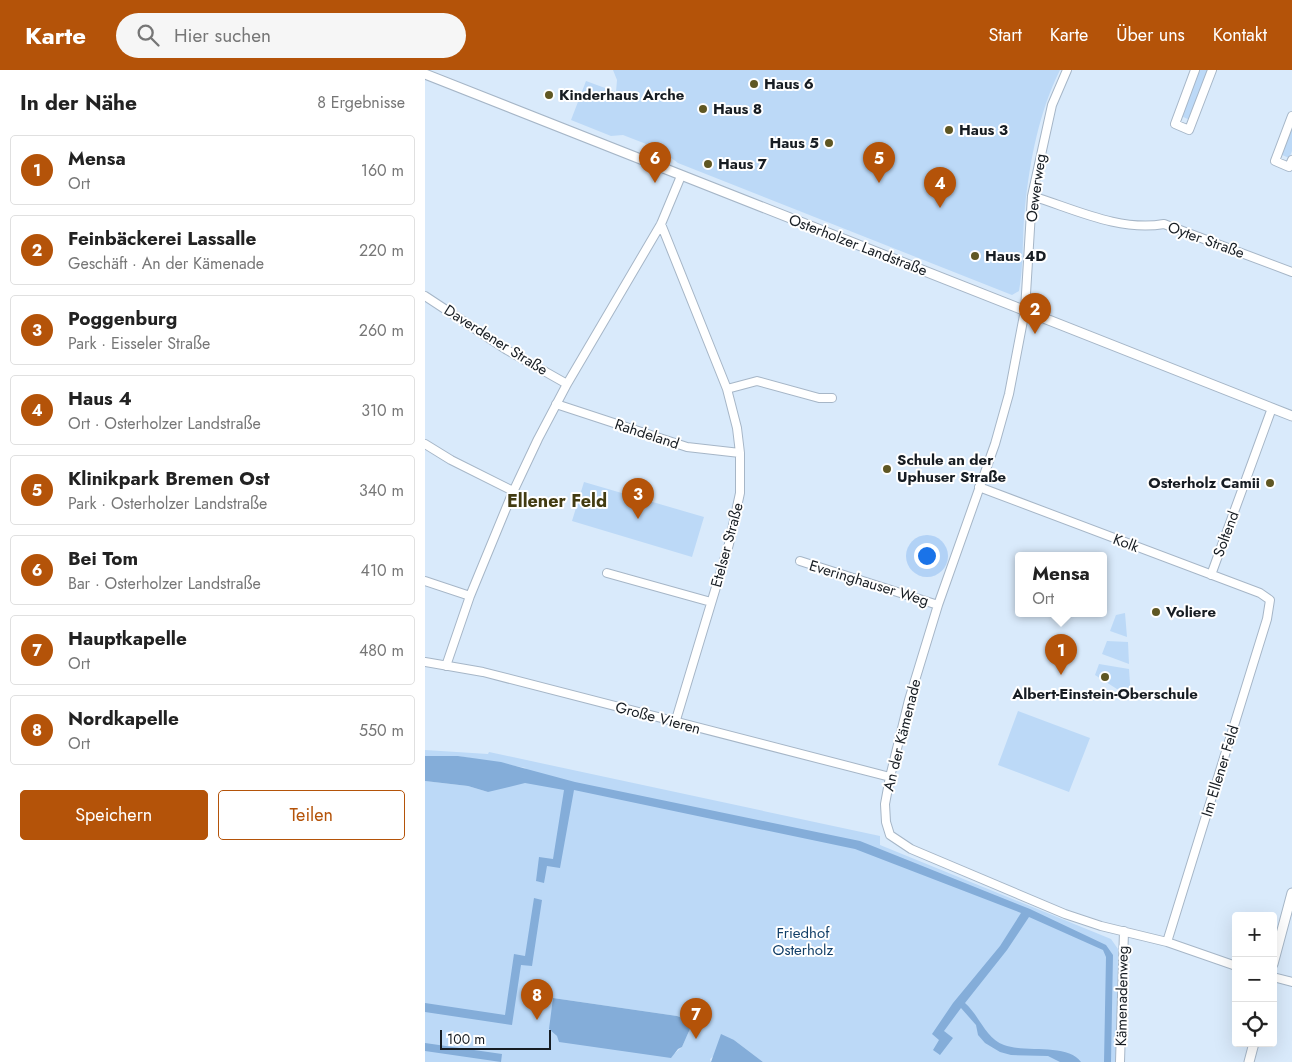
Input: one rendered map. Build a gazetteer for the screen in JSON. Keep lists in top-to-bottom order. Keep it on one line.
{"streets":{"main road":["Osterholzer Landstraße"],"street":["Oewerweg","Oyter Straße","Daverdener Straße","Rahdeland","Soltend","Kolk","Etelser Straße","Everinghauser Weg","Große Vieren","An der Kämenade","Im Ellener Feld","Kämenadenweg"]},"crossings":[["Oewerweg","Oyter Straße"],["Oewerweg","Osterholzer Landstraße"],["Oewerweg","An der Kämenade"],["Osterholzer Landstraße","Soltend"],["Osterholzer Landstraße","An der Kämenade"],["Rahdeland","Etelser Straße"],["Soltend","Kolk"],["Kolk","An der Kämenade"],["Kolk","Im Ellener Feld"],["Etelser Straße","Große Vieren"],["Everinghauser Weg","An der Kämenade"],["Große Vieren","An der Kämenade"],["An der Kämenade","Im Ellener Feld"],["An der Kämenade","Kämenadenweg"]],"districts":["Ellener Feld"],"parks":["Friedhof Osterholz"],"places":["Haus 6","Kinderhaus Arche","Haus 8","Haus 3","Haus 5","Haus 7","Haus 4D","Schule an der Uphuser Straße","Osterholz Camii","Voliere","Albert-Einstein-Oberschule"],"scale_bar":"100 m","page":{"header":"Karte","search":"Hier suchen","nav":["Start","Karte","Über uns","Kontakt"],"heading":["In der Nähe","8 Ergebnisse"],"list":[{"mark":"1","name":"Mensa","note":"Ort","value":"160 m"},{"mark":"2","name":"Feinbäckerei Lassalle","note":"Geschäft · An der Kämenade","value":"220 m"},{"mark":"3","name":"Poggenburg","note":"Park · Eisseler Straße","value":"260 m"},{"mark":"4","name":"Haus 4","note":"Ort · Osterholzer Landstraße","value":"310 m"},{"mark":"5","name":"Klinikpark Bremen Ost","note":"Park · Osterholzer Landstraße","value":"340 m"},{"mark":"6","name":"Bei Tom","note":"Bar · Osterholzer Landstraße","value":"410 m"},{"mark":"7","name":"Hauptkapelle","note":"Ort","value":"480 m"},{"mark":"8","name":"Nordkapelle","note":"Ort","value":"550 m"}],"pins":["5","6","4","2","3","1","8","7"],"popup":["Mensa","Ort"],"buttons":["Speichern","Teilen"],"map_buttons":["+","−"],"scale":"100 m"}}
